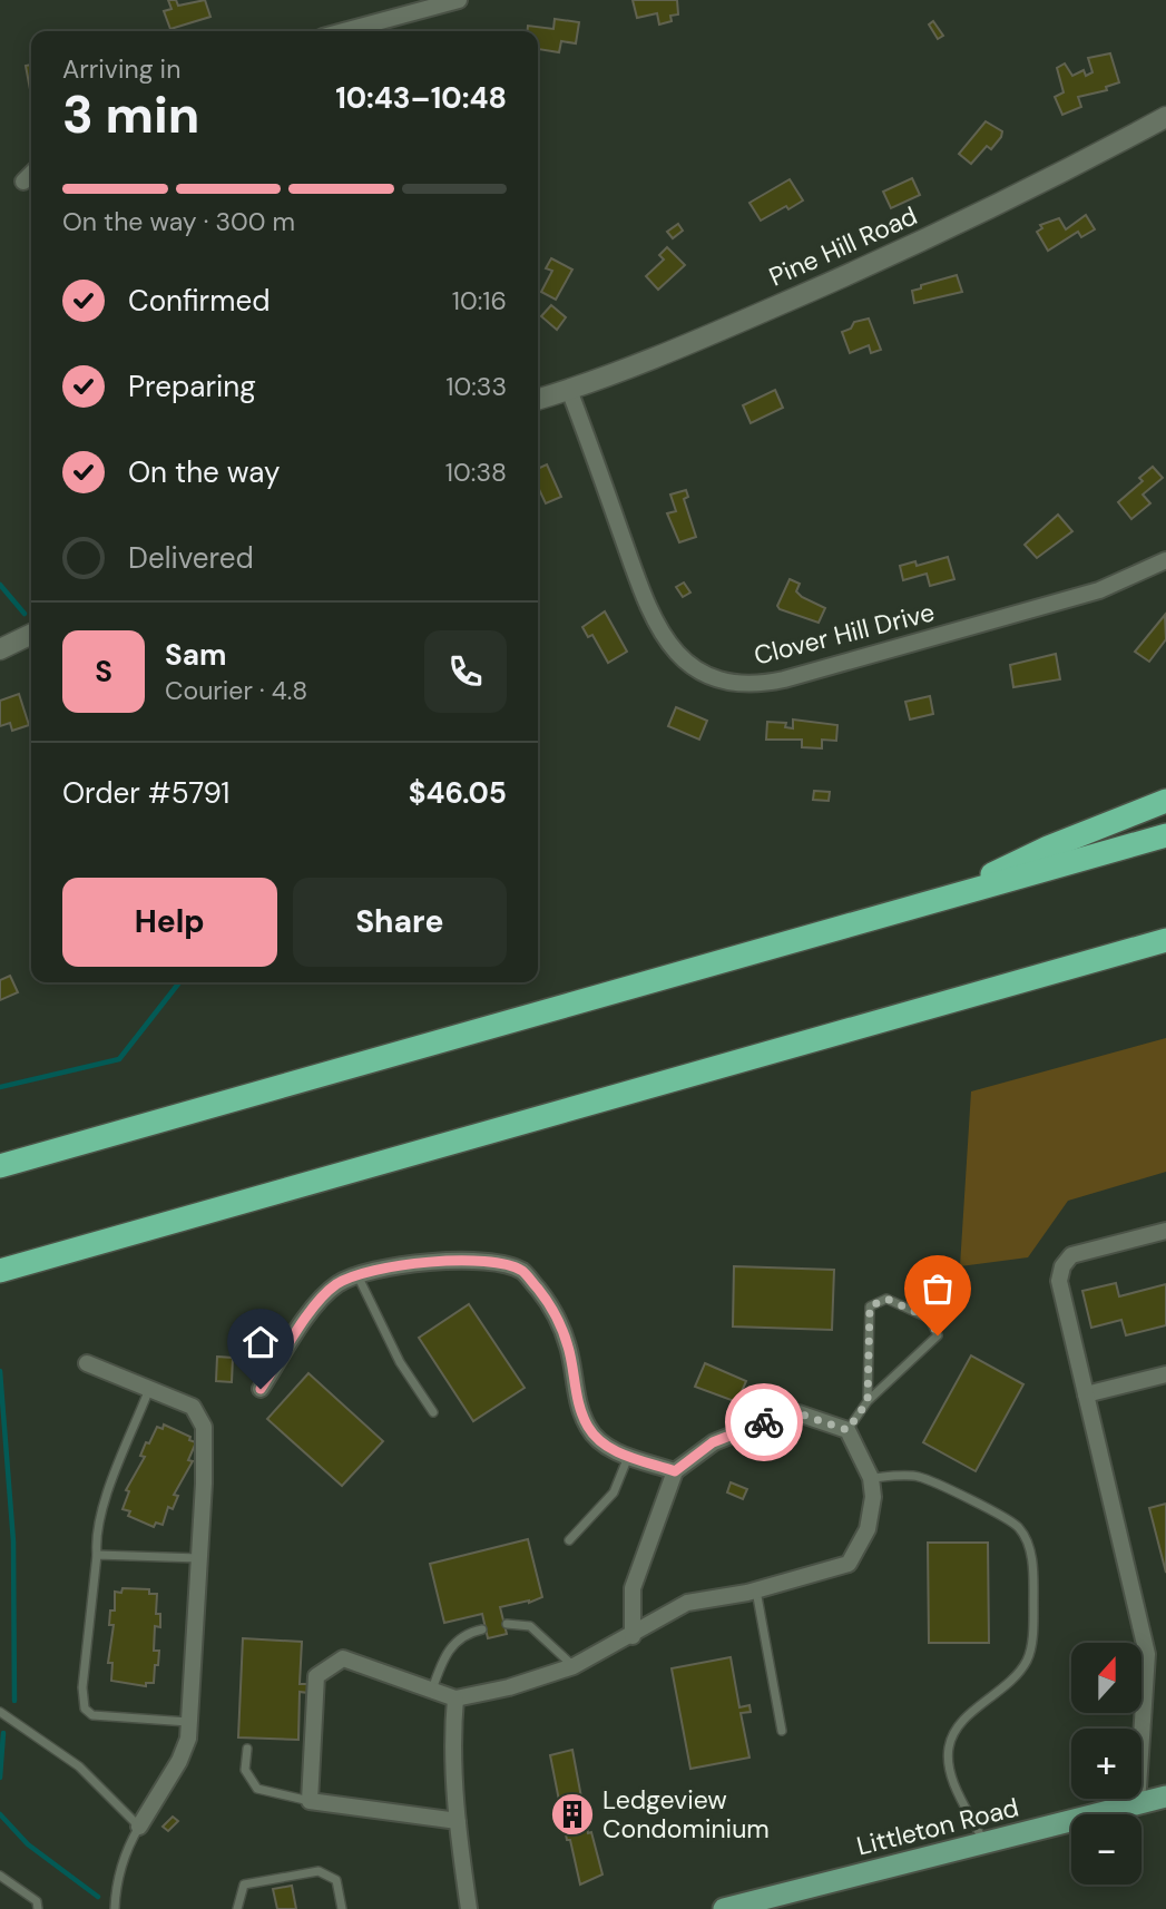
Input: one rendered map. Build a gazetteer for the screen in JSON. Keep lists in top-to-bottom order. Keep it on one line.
{"streets":{"main road":["Littleton Road"],"street":["Pine Hill Road","Clover Hill Drive"]},"crossings":[["Pine Hill Road","Clover Hill Drive"]],"places":{"building":["Ledgeview Condominium"]},"north":"top","page":{"heading":["3 min","Arriving in","10:43–10:48"],"panel":["Sam","Courier · 4.8","Order #5791","$46.05"],"bar":"On the way · 300 m","list":[["Confirmed","10:16"],["Preparing","10:33"],["On the way","10:38"],"Delivered"],"round":"S","buttons":["Help","Share"],"map_buttons":["+","−"]}}
